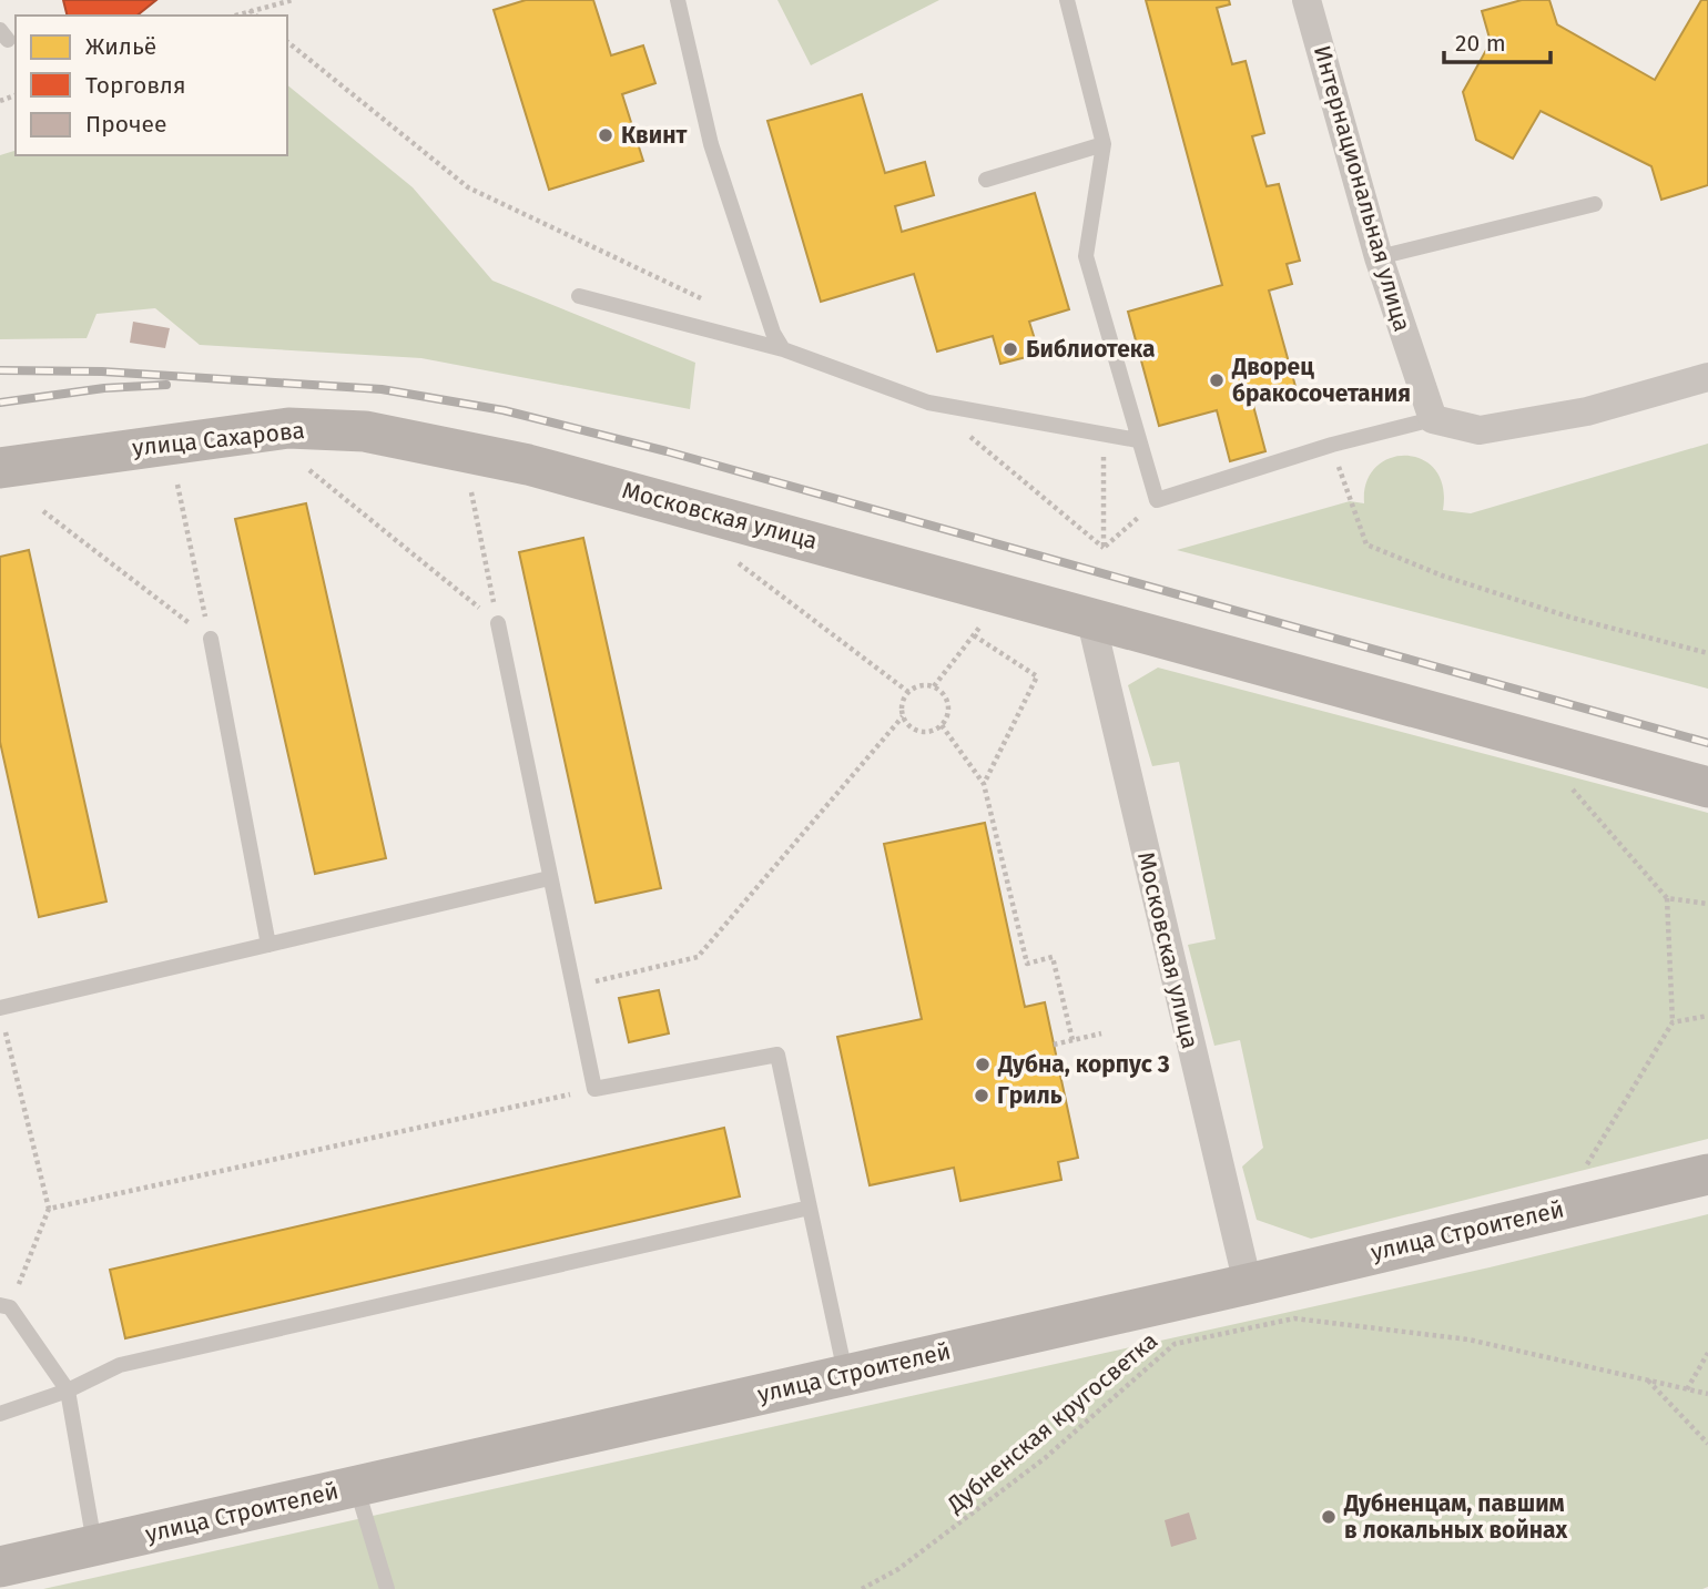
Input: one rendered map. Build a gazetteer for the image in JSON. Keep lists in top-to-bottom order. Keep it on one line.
{"streets":{"street":["Интернациональная улица","улица Сахарова","Московская улица","улица Строителей"],"path":["Дубненская кругосветка"]},"crossings":[["улица Сахарова","Московская улица"],["Московская улица","улица Строителей"]],"places":["Квинт","Библиотека","Дворец бракосочетания","Дубна, корпус 3","Гриль","Дубненцам, павшим в локальных войнах"],"legend":["Жильё","Торговля","Прочее"],"scale_bar":"20 m"}
